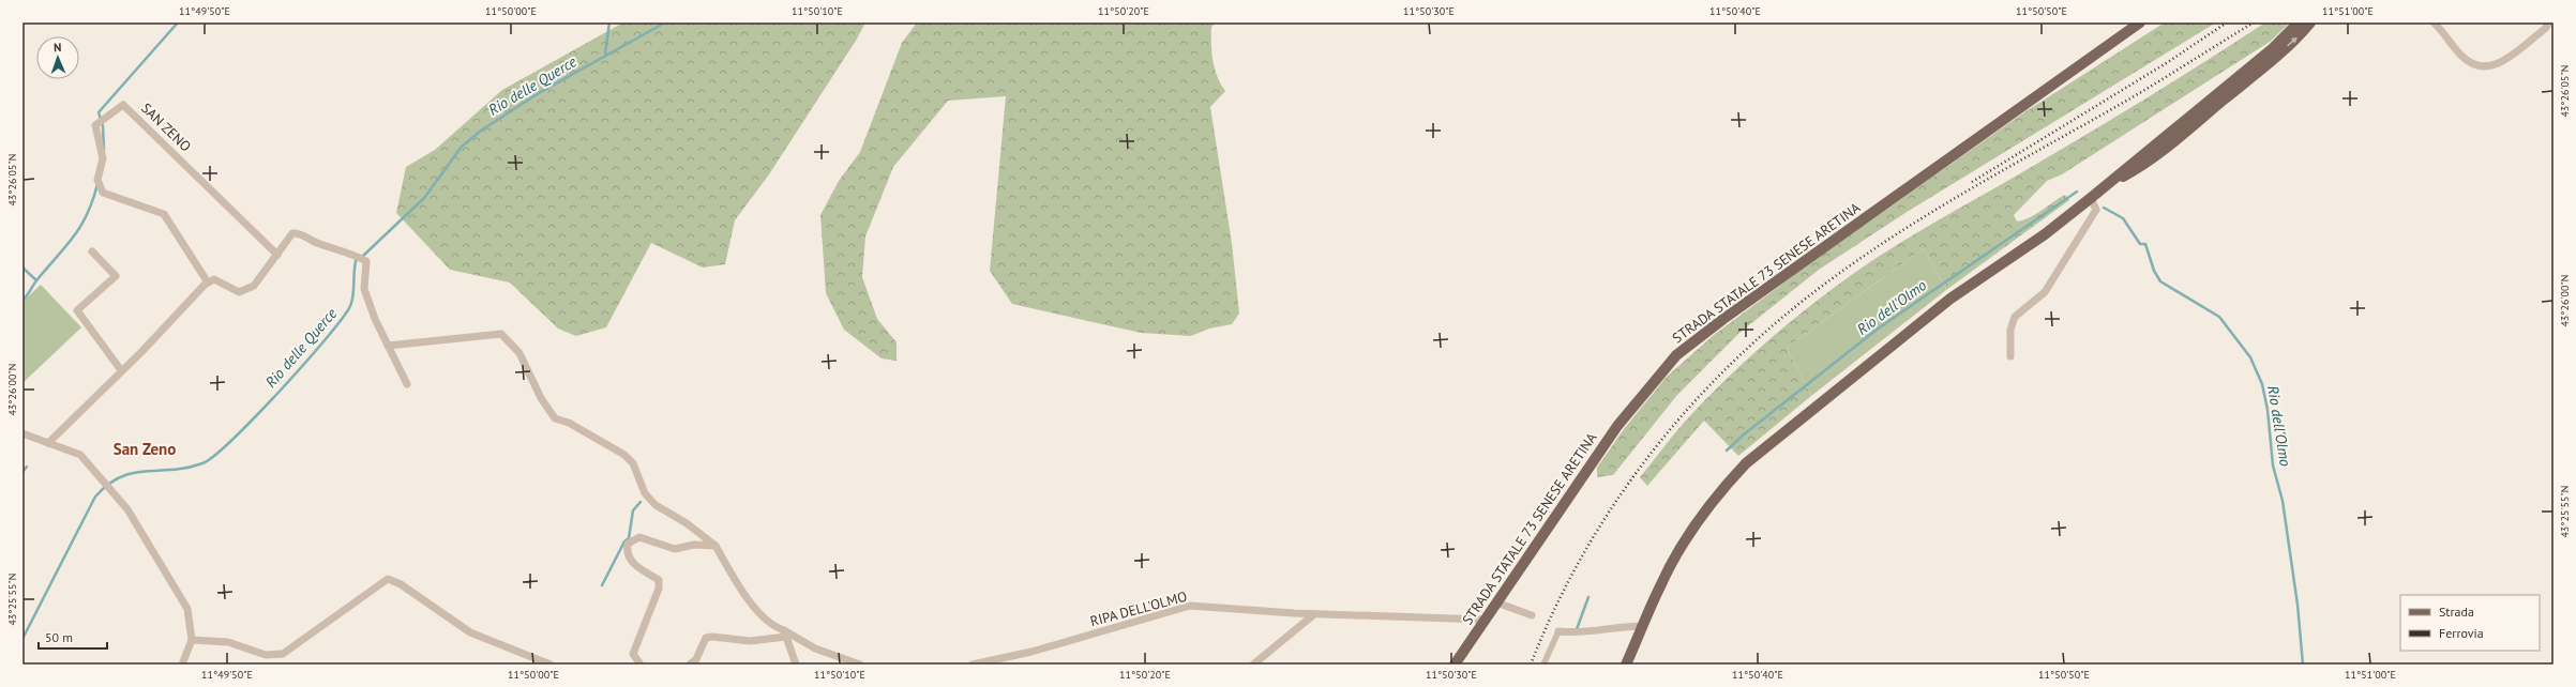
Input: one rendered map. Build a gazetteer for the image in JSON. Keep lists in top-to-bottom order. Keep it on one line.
{"streets":{"main road":["STRADA STATALE 73 SENESE ARETINA"],"street":["SAN ZENO","RIPA DELL'OLMO"]},"crossings":[["STRADA STATALE 73 SENESE ARETINA","RIPA DELL'OLMO"]],"districts":["San Zeno"],"water":["Rio delle Querce","Rio dell'Olmo"],"legend":["Strada","Ferrovia"],"scale_bar":"50 m","north":"top","coordinates":["11°49'50\"E","11°50'00\"E","11°50'10\"E","11°50'20\"E","11°50'30\"E","11°50'40\"E","11°50'50\"E","11°51'00\"E","43°26'05\"N","43°26'00\"N","43°25'55\"N"]}
